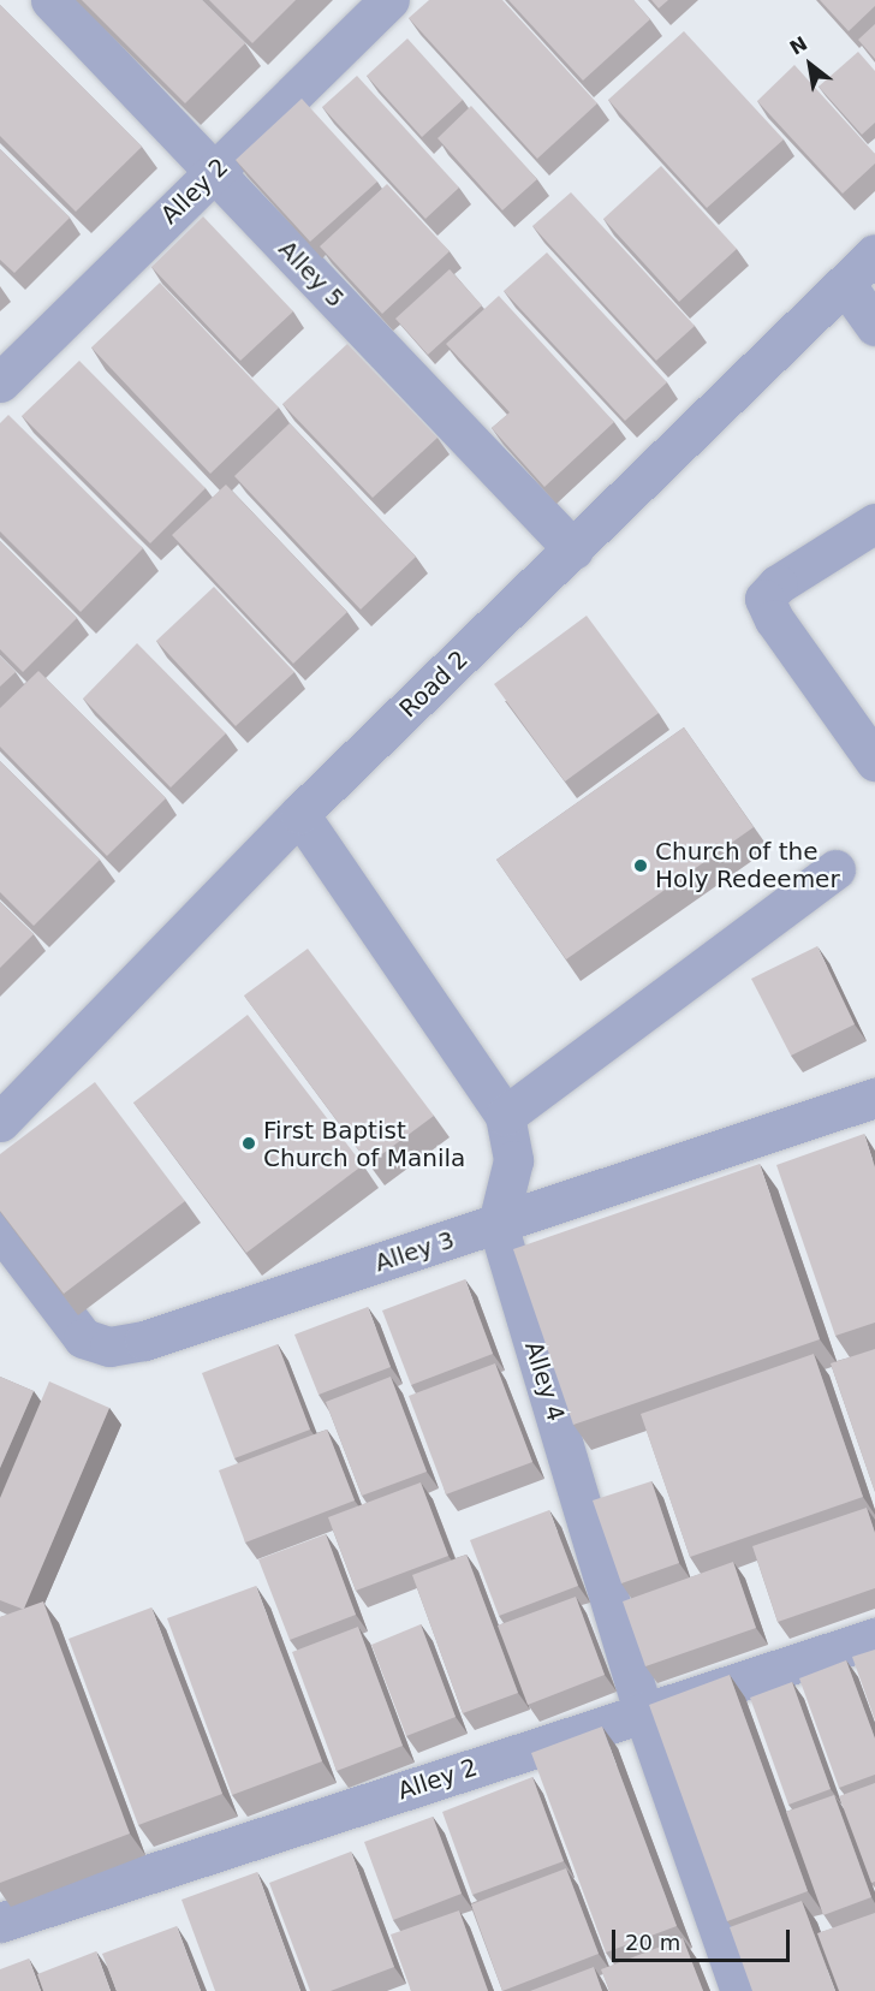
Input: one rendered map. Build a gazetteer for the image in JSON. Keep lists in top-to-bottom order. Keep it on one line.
{"streets":{"street":["Alley 2","Alley 5","Road 2","Alley 3","Alley 4"]},"crossings":[["Alley 2","Alley 5"],["Alley 2","Alley 4"],["Alley 5","Road 2"],["Alley 3","Alley 4"]],"places":["Church of the Holy Redeemer","First Baptist Church of Manila"],"scale_bar":"20 m","north":"top left"}
